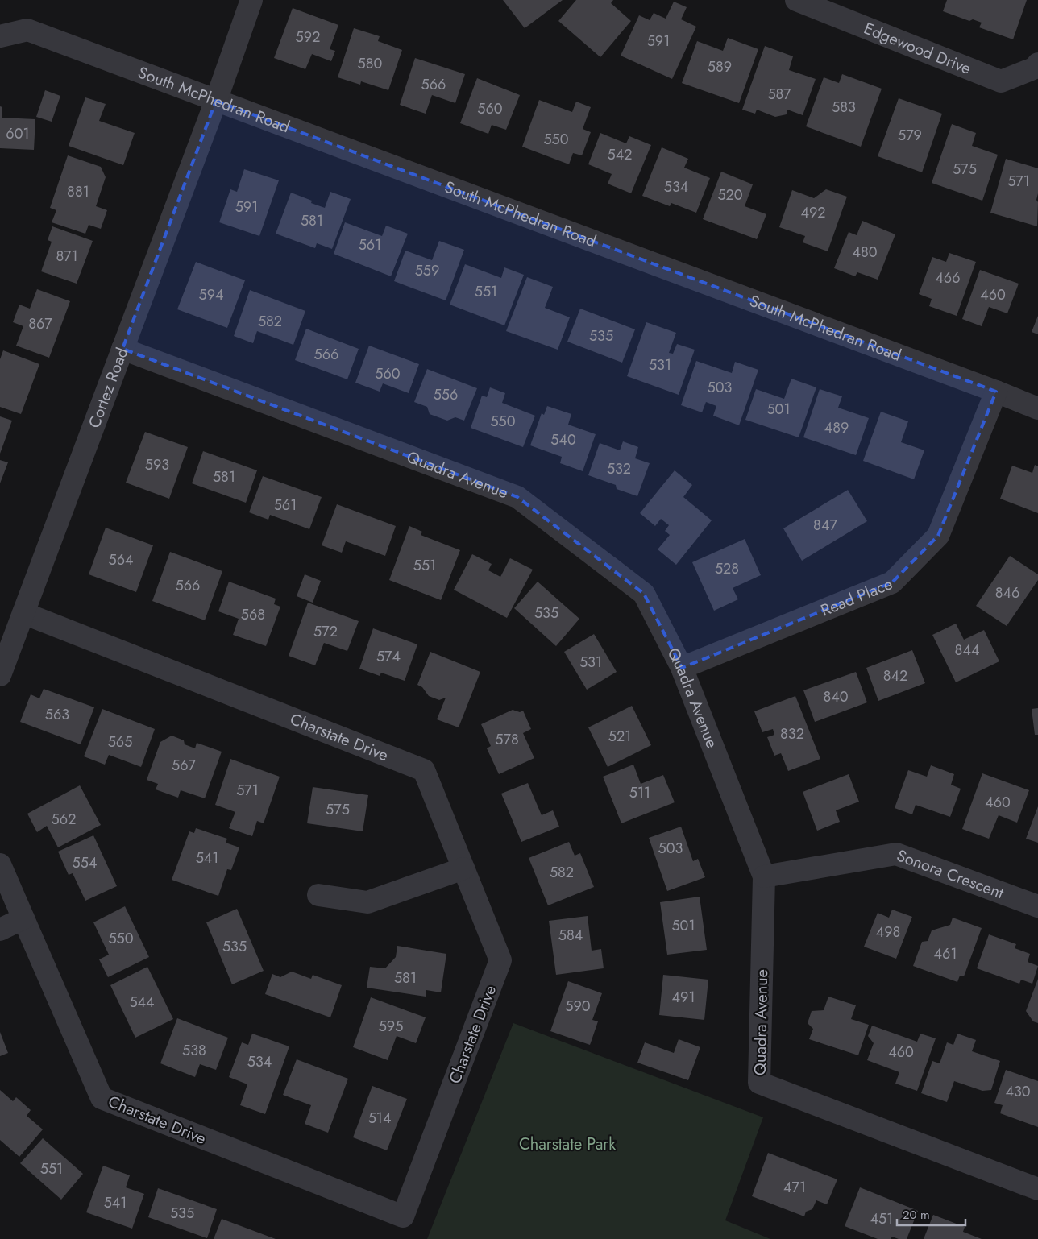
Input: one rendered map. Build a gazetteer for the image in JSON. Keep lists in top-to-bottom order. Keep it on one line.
{"streets":{"street":["Edgewood Drive","South McPhedran Road","Cortez Road","Quadra Avenue","Read Place","Charstate Drive","Sonora Crescent"]},"crossings":[["South McPhedran Road","Cortez Road"],["South McPhedran Road","Read Place"],["Cortez Road","Quadra Avenue"],["Cortez Road","Charstate Drive"],["Quadra Avenue","Read Place"],["Quadra Avenue","Sonora Crescent"]],"parks":["Charstate Park"],"house_numbers":["592","591","580","589","566","587","583","560","601","579","550","542","575","571","534","881","520","591","492","581","561","480","871","559","466","551","594","460","582","867","535","566","531","560","503","556","501","550","489","540","593","532","581","561","847","564","551","528","566","846","535","568","572","844","574","531","842","840","563","832","521","578","565","567","571","511","460","575","562","503","541","554","582","501","498","584","550","535","461","581","491","544","590","595","538","460","534","430","514","551","471","541","535","451"],"scale_bar":"20 m"}
